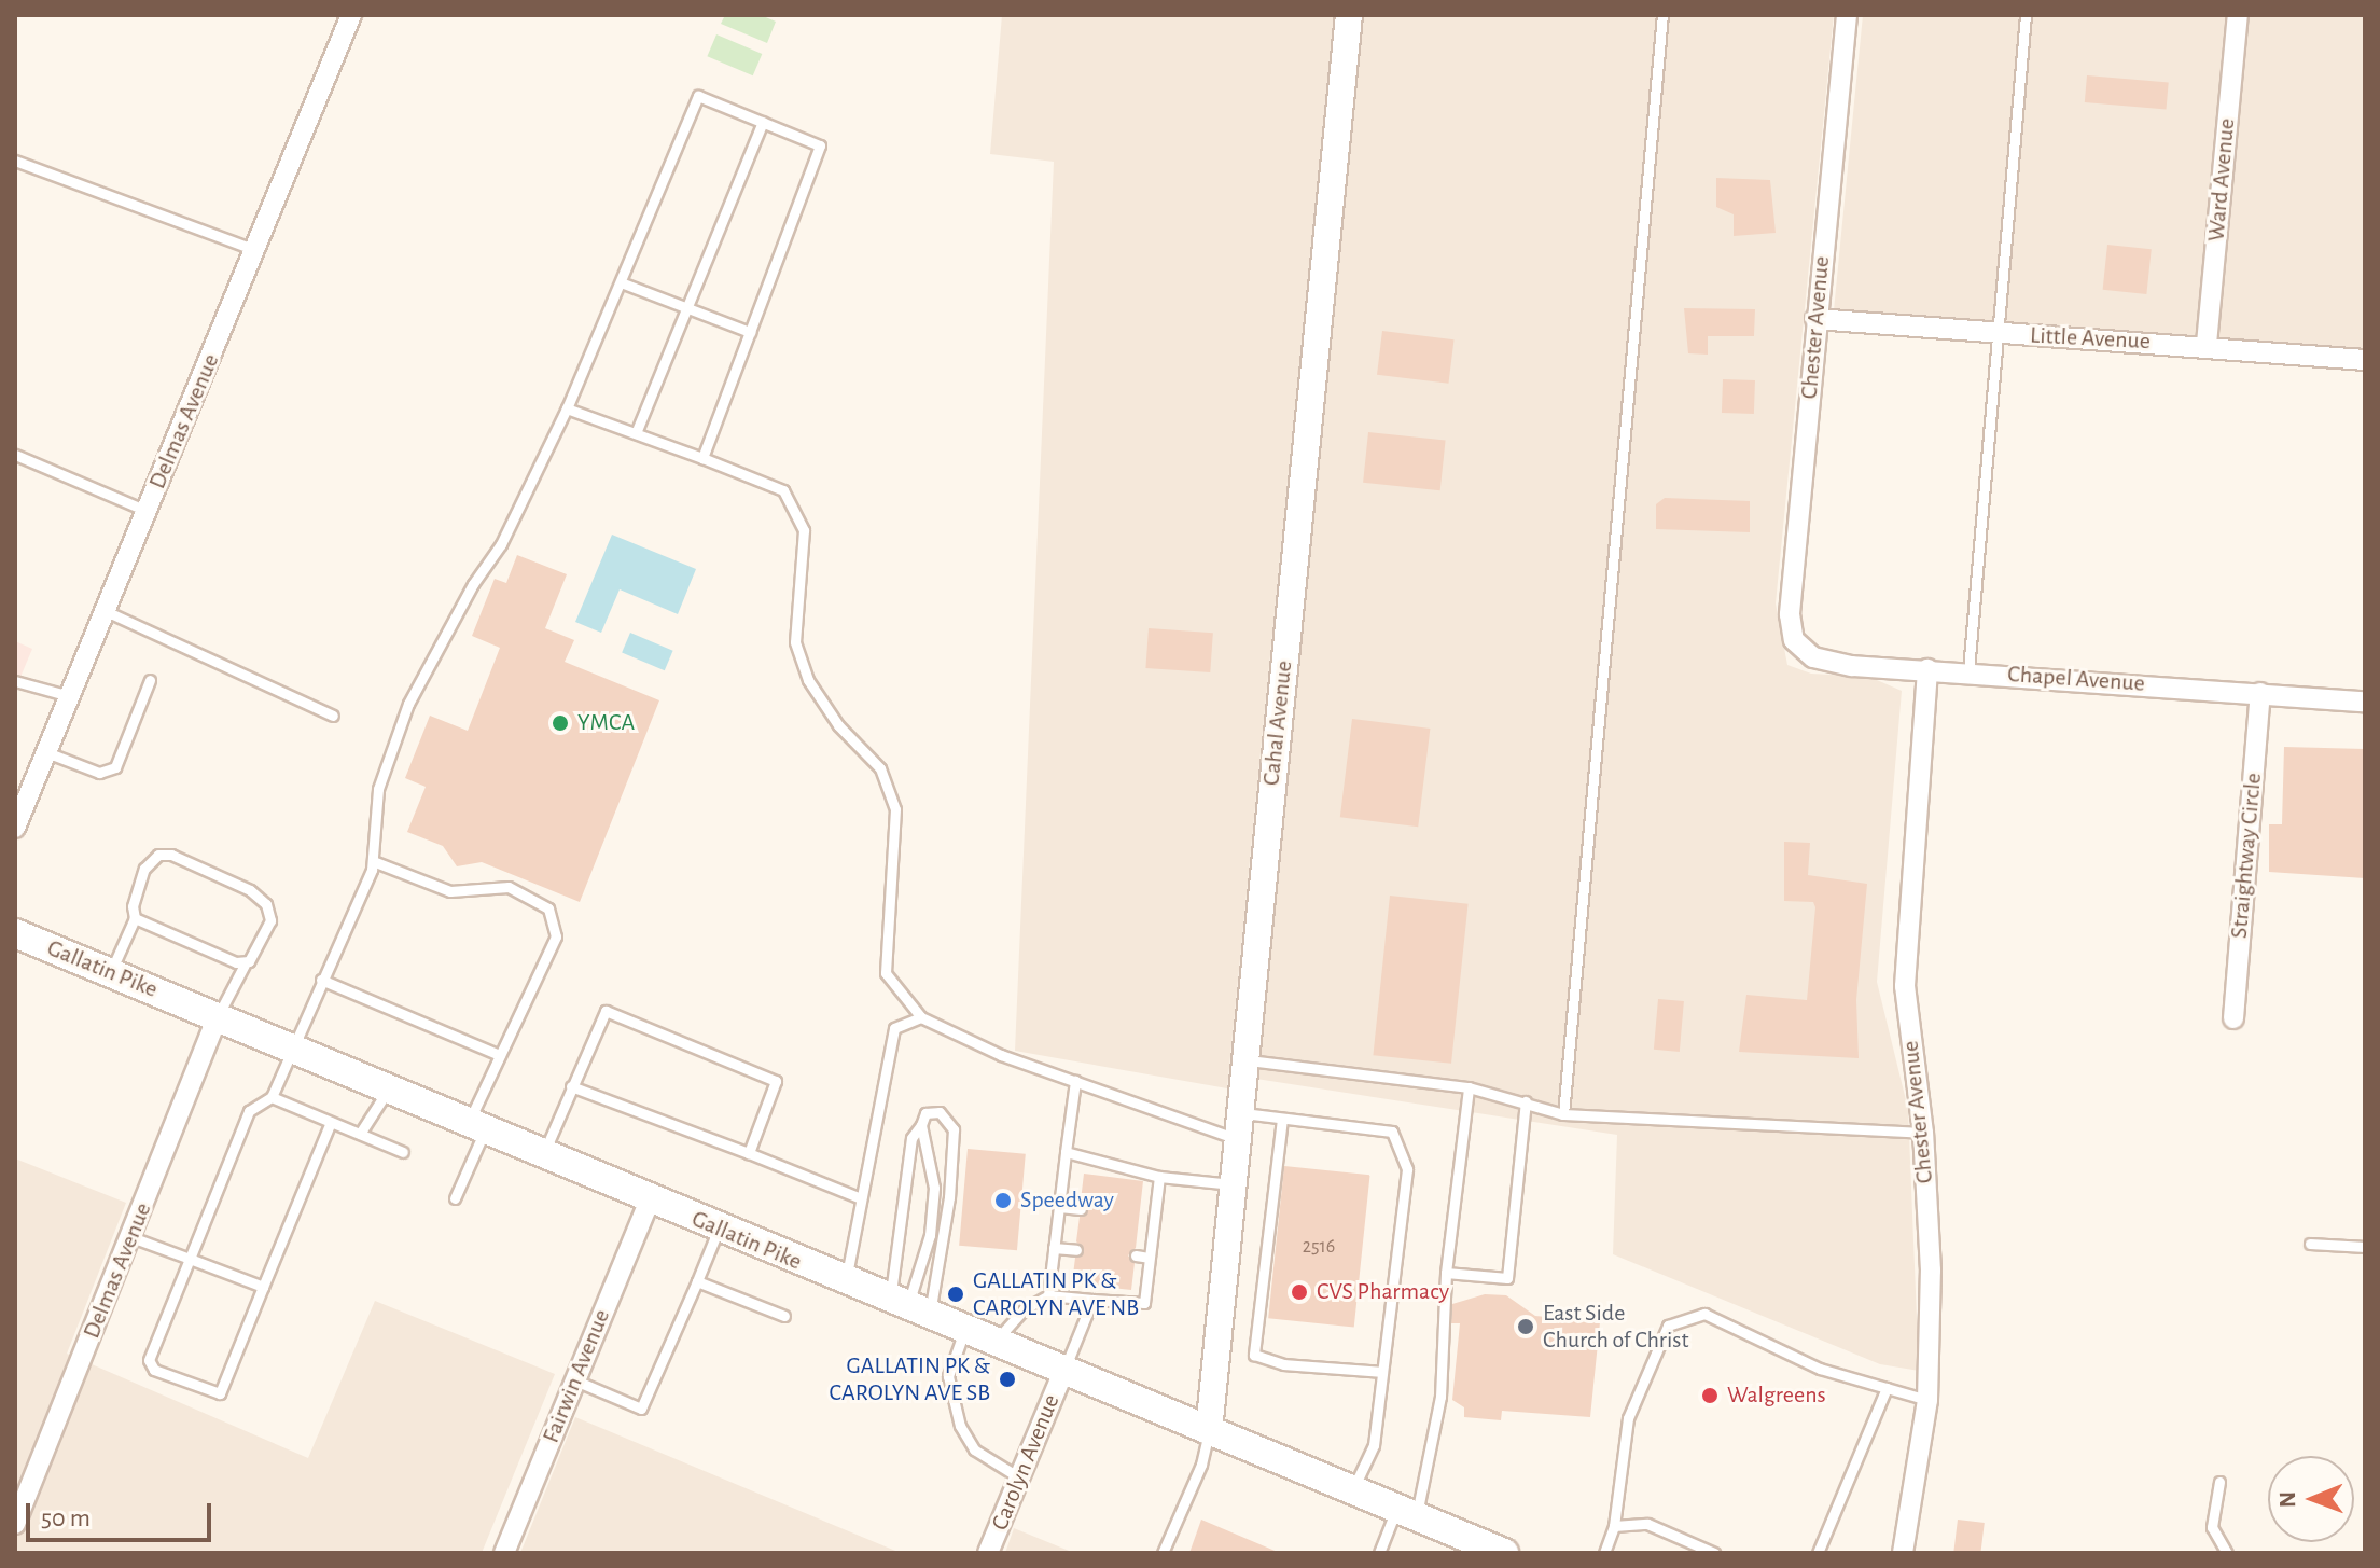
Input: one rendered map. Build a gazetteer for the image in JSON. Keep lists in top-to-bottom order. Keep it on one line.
{"streets":{"main road":["Gallatin Pike"],"street":["Ward Avenue","Chester Avenue","Little Avenue","Delmas Avenue","Chapel Avenue","Cahal Avenue","Straightway Circle","Fairwin Avenue","Carolyn Avenue"]},"crossings":[["Ward Avenue","Little Avenue"],["Chester Avenue","Little Avenue"],["Chester Avenue","Chapel Avenue"],["Delmas Avenue","Gallatin Pike"],["Chapel Avenue","Straightway Circle"],["Cahal Avenue","Gallatin Pike"],["Gallatin Pike","Fairwin Avenue"],["Gallatin Pike","Carolyn Avenue"]],"places":["YMCA","Speedway","CVS Pharmacy","GALLATIN PK & CAROLYN AVE NB","East Side Church of Christ","GALLATIN PK & CAROLYN AVE SB","Walgreens"],"house_numbers":["2516"],"scale_bar":"50 m","north":"left"}
